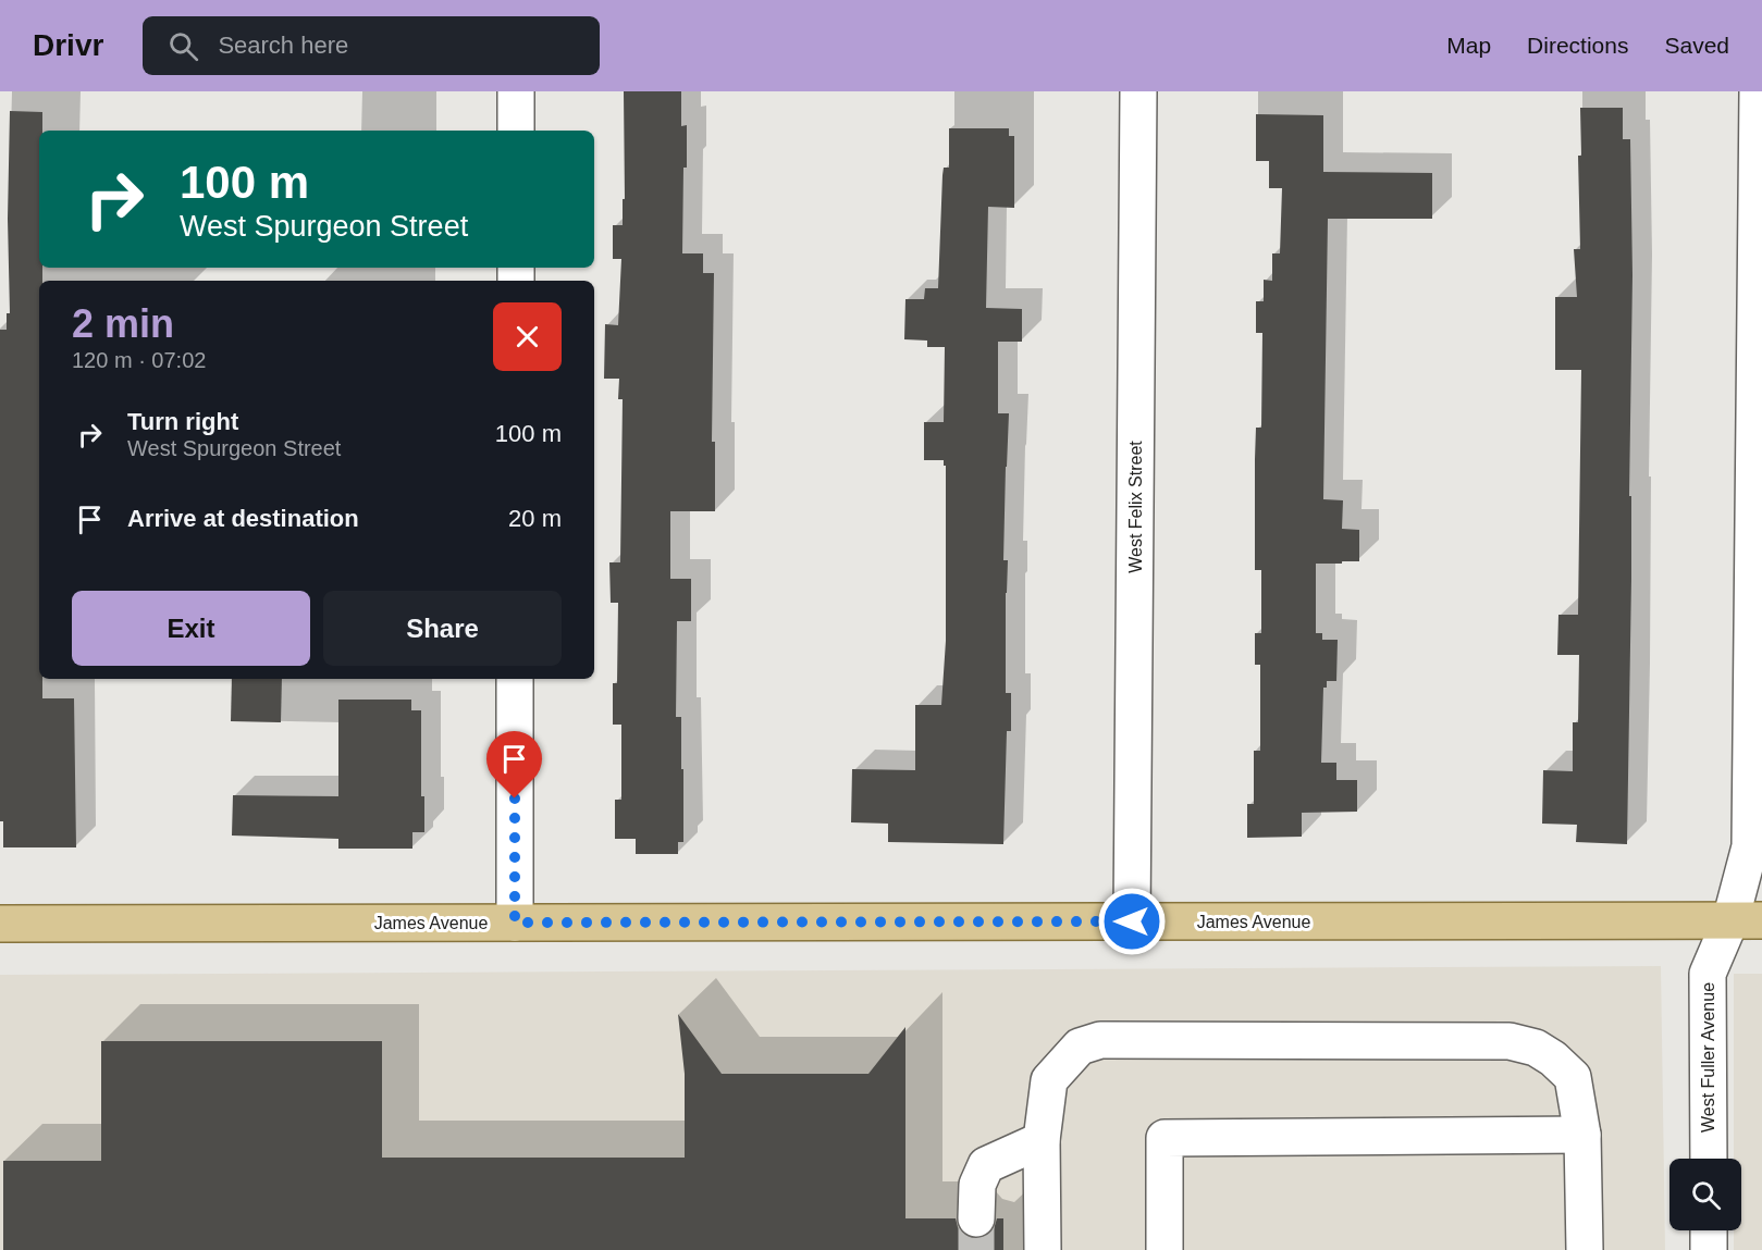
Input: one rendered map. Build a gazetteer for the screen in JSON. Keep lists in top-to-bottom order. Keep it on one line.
{"streets":{"main road":["James Avenue"],"street":["West Felix Street","West Fuller Avenue"]},"crossings":[["West Felix Street","James Avenue"],["James Avenue","West Fuller Avenue"]],"page":{"header":"Drivr","search":"Search here","nav":["Map","Directions","Saved"],"turn":["100 m","West Spurgeon Street"],"heading":["2 min","120 m · 07:02"],"list":[{"name":"Turn right","note":"West Spurgeon Street","value":"100 m"},{"name":"Arrive at destination","value":"20 m"}],"buttons":["Exit","Share"]}}
